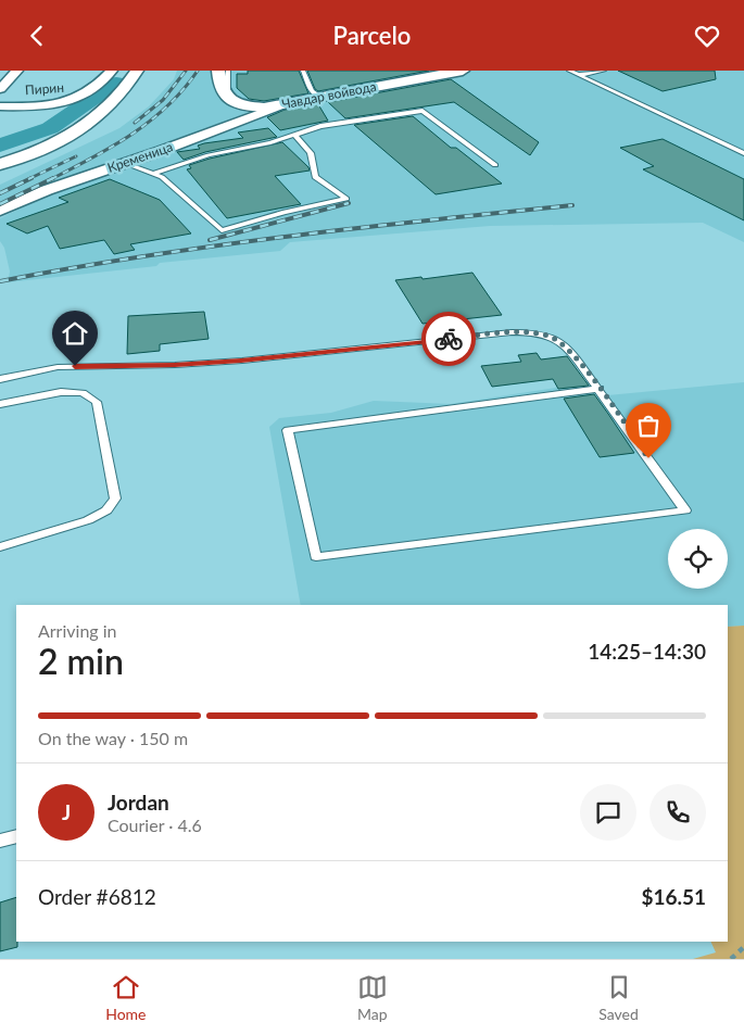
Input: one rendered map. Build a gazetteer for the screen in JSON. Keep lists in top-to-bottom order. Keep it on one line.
{"streets":{"street":["Пирин","Чавдар войвода","Кременица"]},"crossings":[["Чавдар войвода","Кременица"]],"page":{"header":"Parcelo","heading":["2 min","Arriving in","14:25–14:30"],"panel":["Jordan","Courier · 4.6","Order #6812","$16.51"],"bar":"On the way · 150 m","round":"J","tabs":["Home","Map","Saved"]}}
